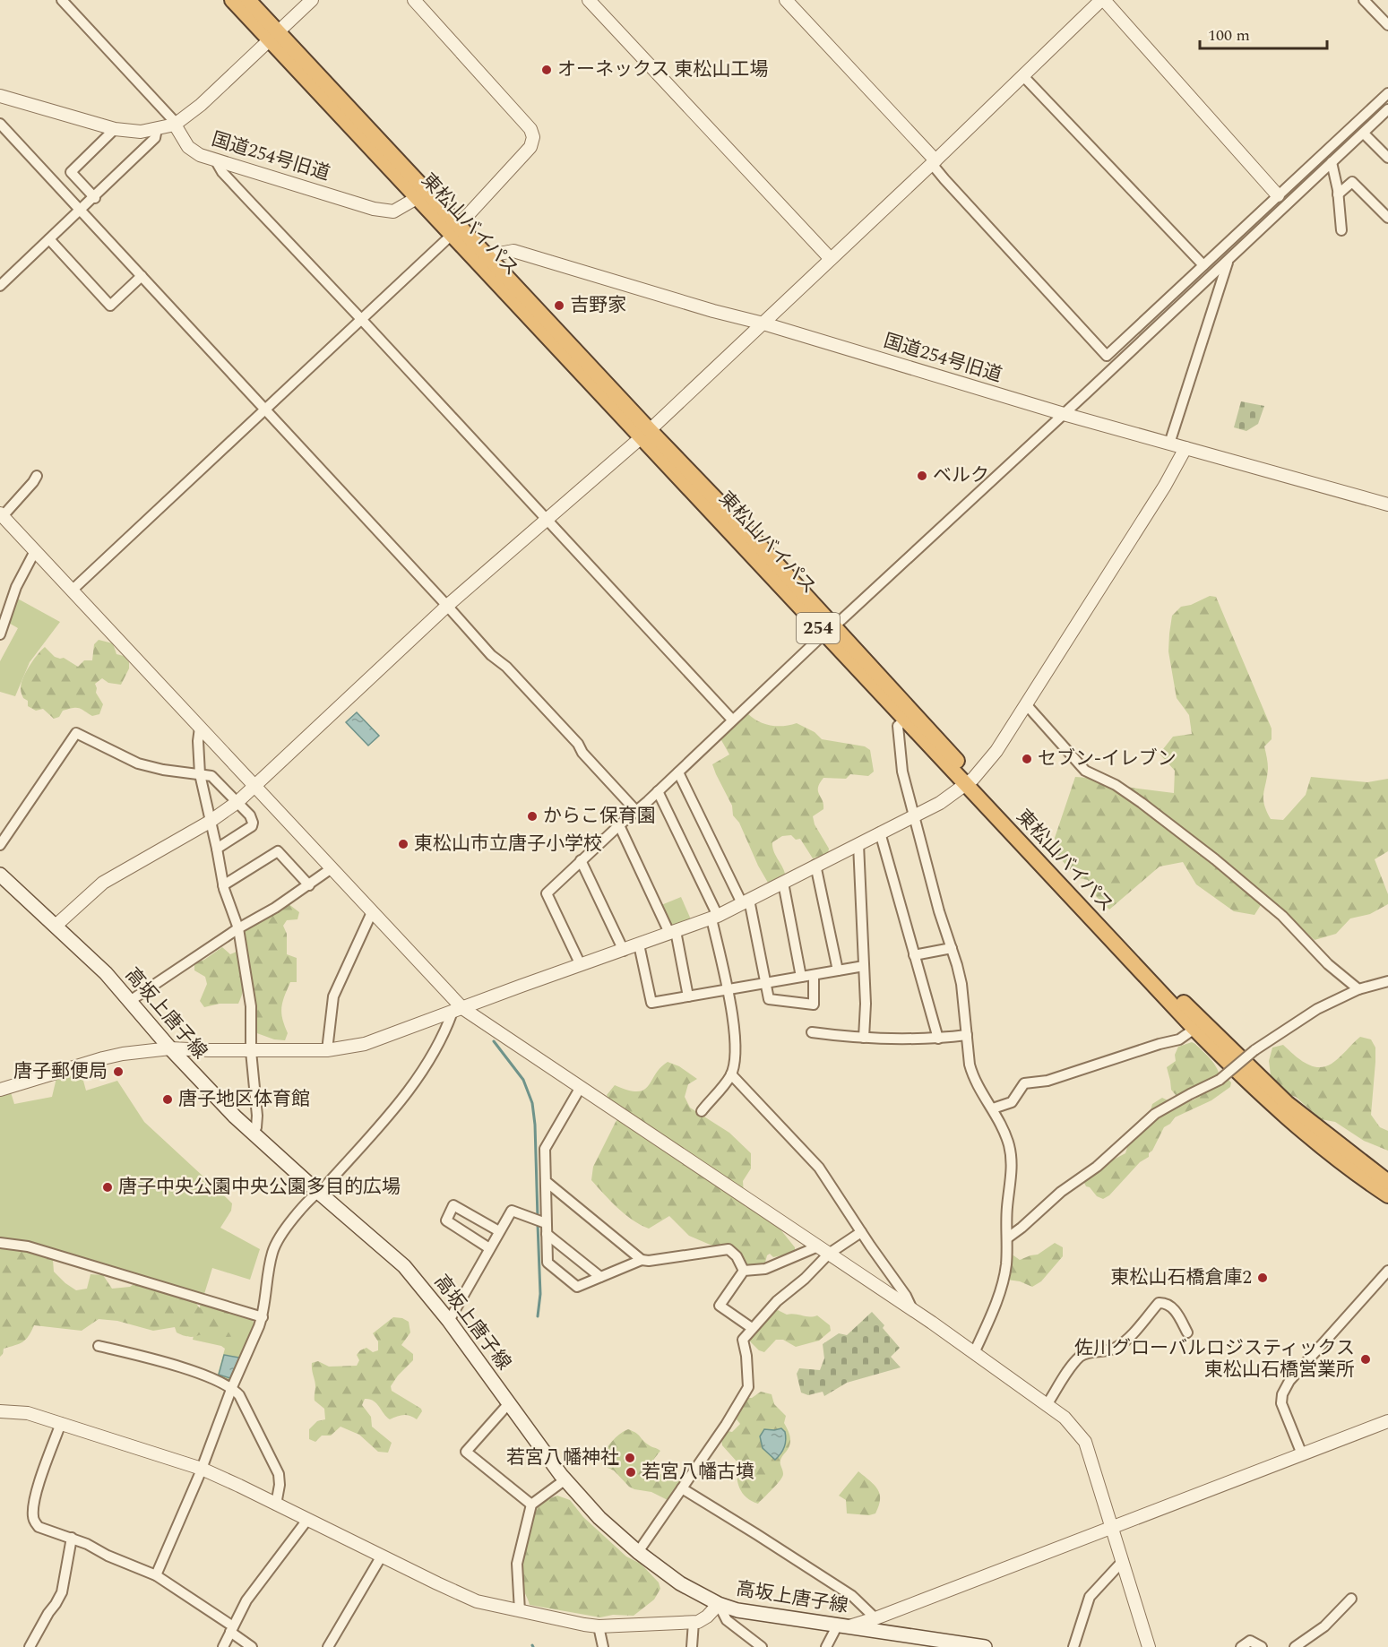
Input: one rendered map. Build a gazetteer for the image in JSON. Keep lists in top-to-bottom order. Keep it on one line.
{"streets":{"highway":["東松山バイパス","254"],"main road":["高坂上唐子線"],"street":["国道254号旧道"]},"crossings":[["国道254号旧道","東松山バイパス"],["東松山バイパス","254"]],"places":["オーネックス 東松山工場","吉野家","ベルク","セブン-イレブン","からこ保育園","東松山市立唐子小学校","唐子郵便局","唐子地区体育館","唐子中央公園中央公園多目的広場","東松山石橋倉庫2","佐川グローバルロジスティックス 東松山石橋営業所","若宮八幡神社","若宮八幡古墳"],"scale_bar":"100 m"}
